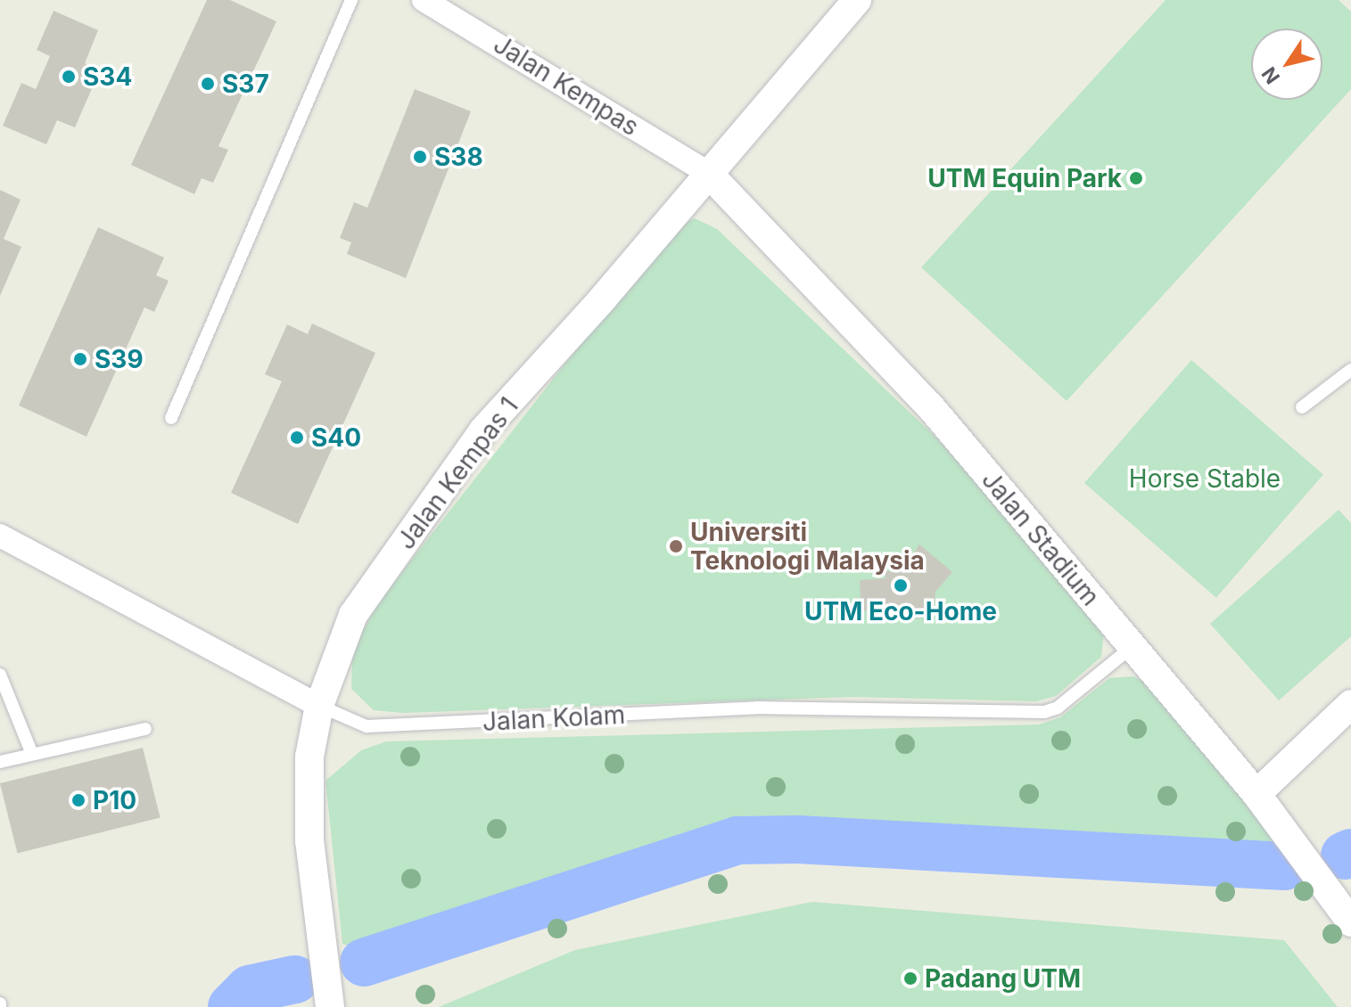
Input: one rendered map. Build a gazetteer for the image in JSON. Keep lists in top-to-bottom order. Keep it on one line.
{"streets":{"street":["Jalan Kempas","Jalan Kempas 1","Jalan Stadium","Jalan Kolam"]},"crossings":[["Jalan Kempas","Jalan Kempas 1"],["Jalan Kempas","Jalan Stadium"],["Jalan Kempas 1","Jalan Stadium"],["Jalan Kempas 1","Jalan Kolam"],["Jalan Stadium","Jalan Kolam"]],"parks":["Horse Stable"],"places":["S34","S37","S38","UTM Equin Park","S39","S40","Universiti Teknologi Malaysia","UTM Eco-Home","P10","Padang UTM"],"north":"bottom left"}
